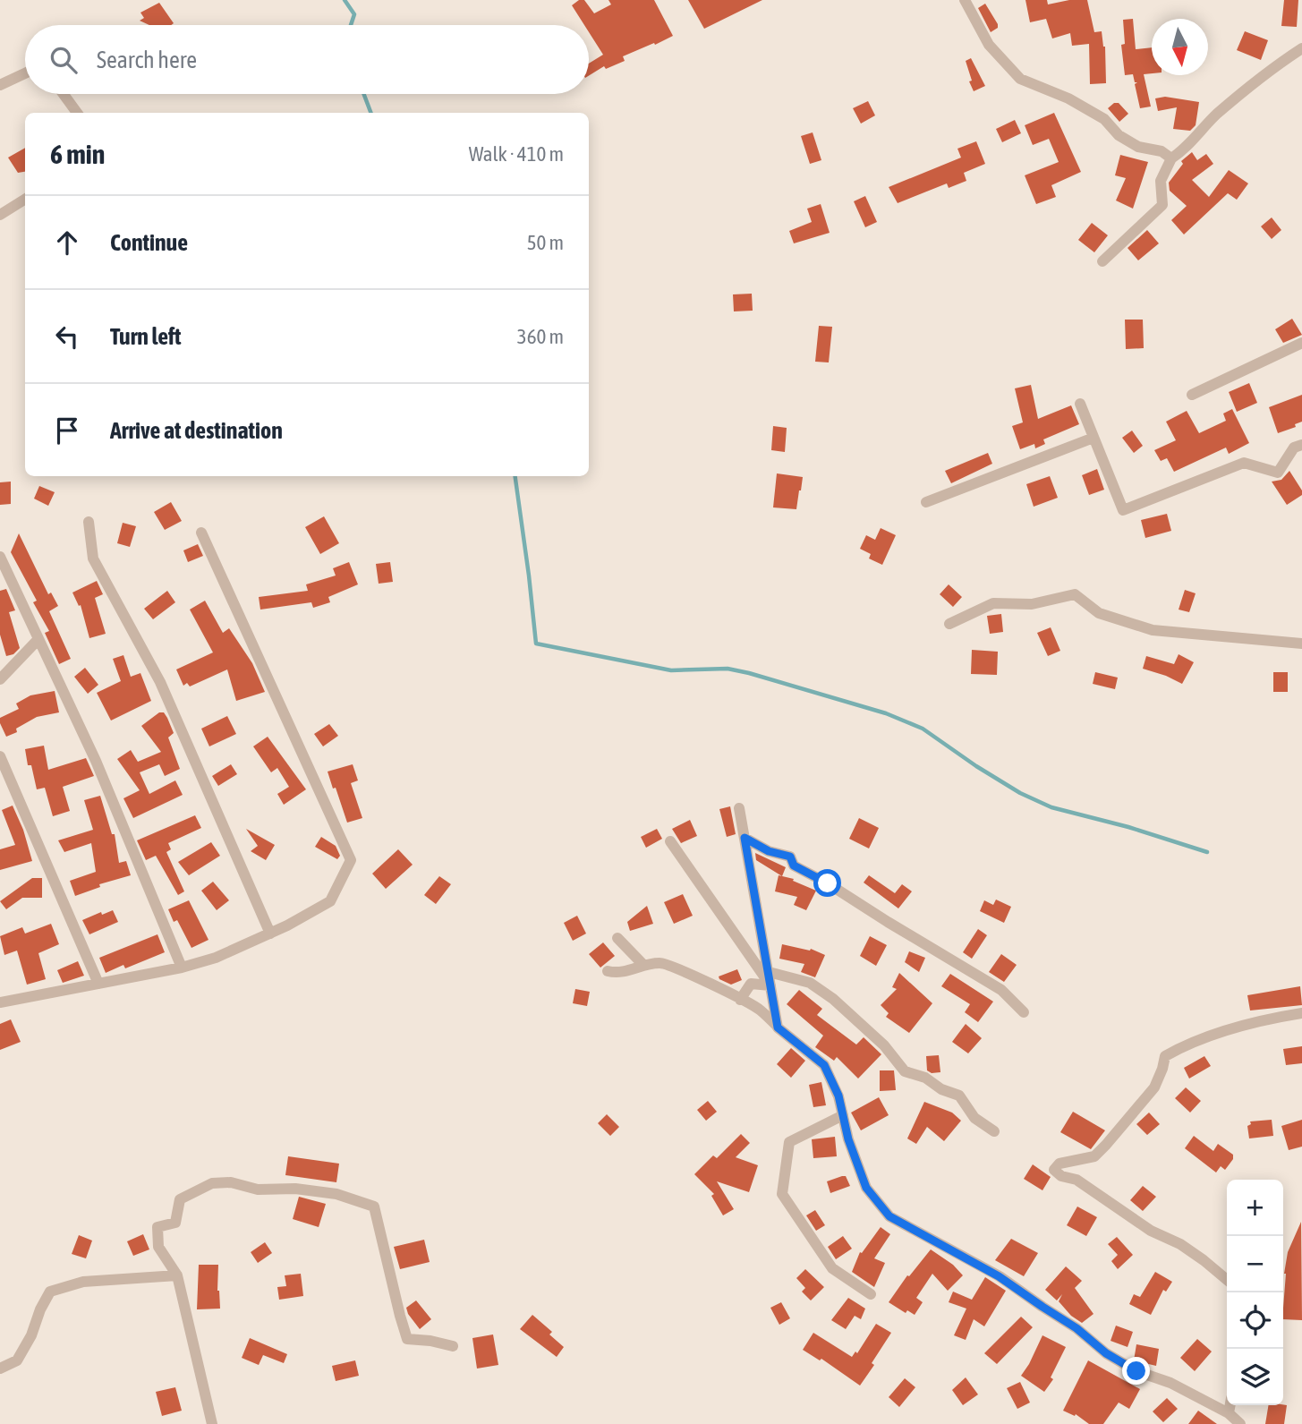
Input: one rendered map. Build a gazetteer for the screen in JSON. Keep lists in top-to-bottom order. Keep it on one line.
{"north":"bottom","page":{"search":"Search here","heading":["6 min","Walk · 410 m"],"list":[["Continue","50 m"],["Turn left","360 m"],"Arrive at destination"],"map_buttons":["+","−"]}}
